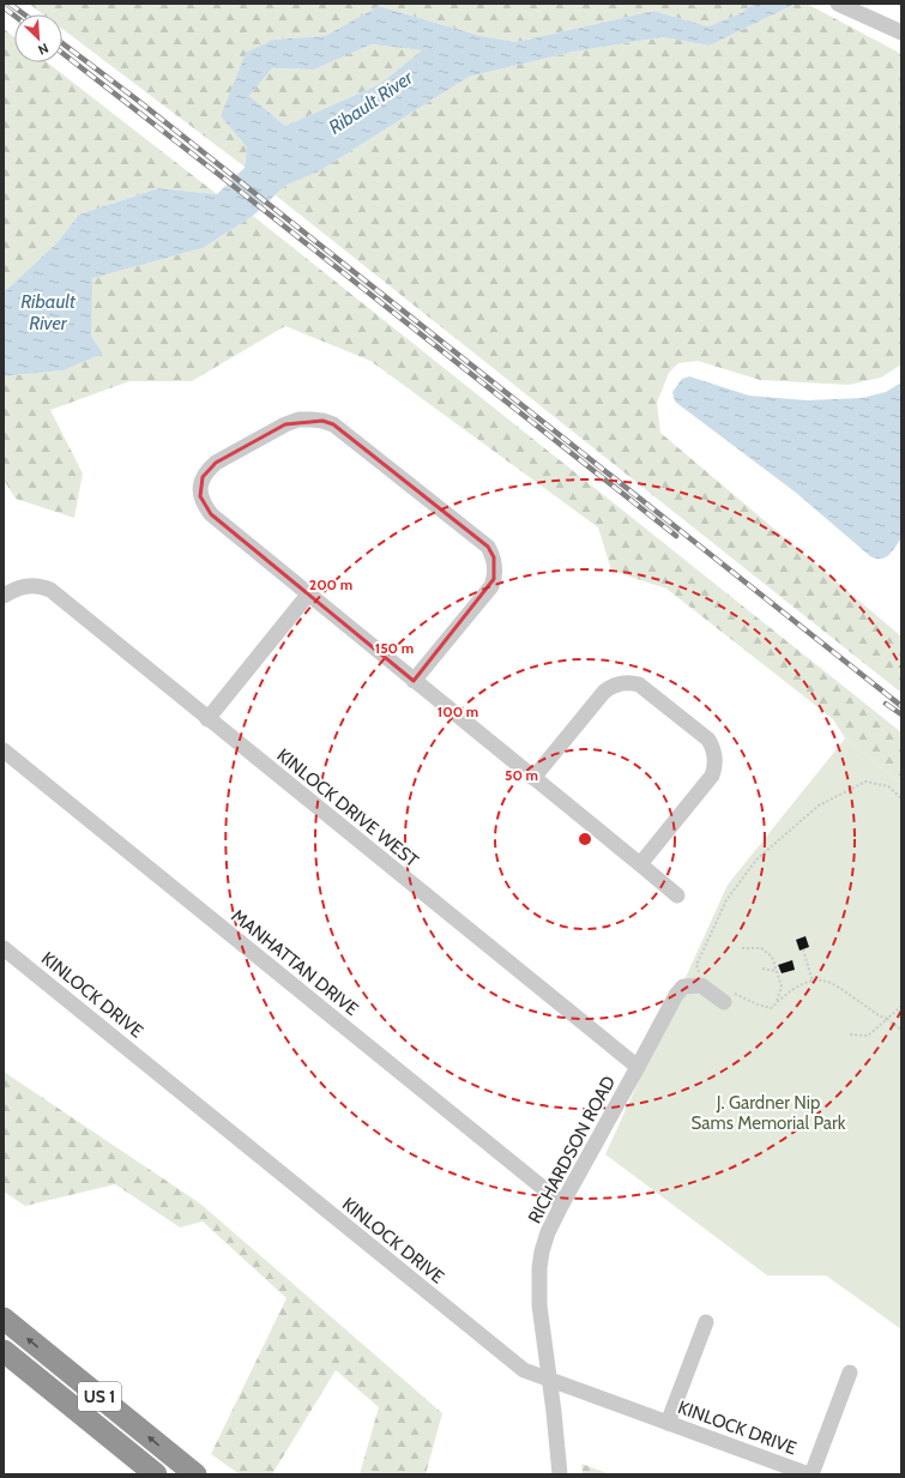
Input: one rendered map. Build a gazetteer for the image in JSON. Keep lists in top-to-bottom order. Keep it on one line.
{"streets":{"highway":["US 1"],"street":["KINLOCK DRIVE WEST","MANHATTAN DRIVE","KINLOCK DRIVE","RICHARDSON ROAD"]},"crossings":[["KINLOCK DRIVE WEST","RICHARDSON ROAD"],["MANHATTAN DRIVE","RICHARDSON ROAD"],["KINLOCK DRIVE","RICHARDSON ROAD"]],"water":["Ribault River"],"parks":["J. Gardner Nip Sams Memorial Park"],"north":"bottom right","rings":["200 m","150 m","100 m","50 m"]}
